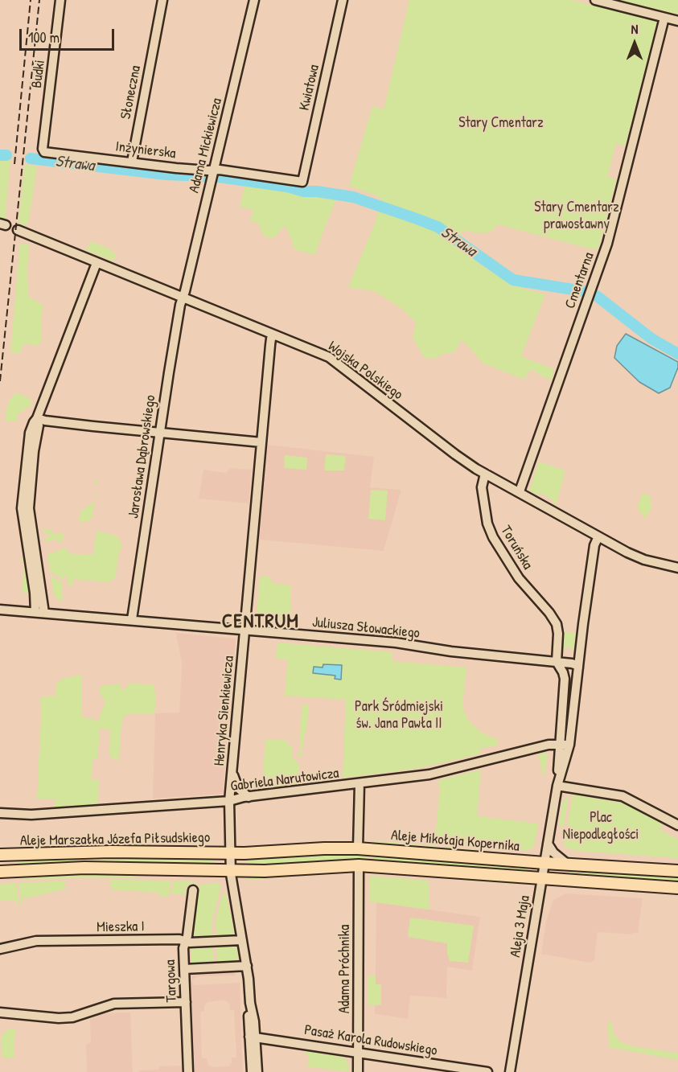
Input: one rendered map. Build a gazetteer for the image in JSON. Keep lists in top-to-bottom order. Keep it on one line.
{"streets":{"main road":["Aleje Marszałka Józefa Piłsudskiego","Aleje Mikołaja Kopernika"],"street":["Budki","Kwiatowa","Słoneczna","Adama Mickiewicza","Inżynierska","Cmentarna","Wojska Polskiego","Jarosława Dąbrowskiego","Toruńska","Juliusza Słowackiego","Henryka Sienkiewicza","Gabriela Narutowicza","Aleja 3 Maja","Mieszka I","Adama Próchnika","Targowa","Pasaż Karola Rudowskiego"]},"crossings":[["Budki","Inżynierska"],["Kwiatowa","Inżynierska"],["Słoneczna","Inżynierska"],["Adama Mickiewicza","Inżynierska"],["Adama Mickiewicza","Wojska Polskiego"],["Adama Mickiewicza","Jarosława Dąbrowskiego"],["Cmentarna","Wojska Polskiego"],["Wojska Polskiego","Jarosława Dąbrowskiego"],["Wojska Polskiego","Toruńska"],["Wojska Polskiego","Henryka Sienkiewicza"],["Jarosława Dąbrowskiego","Juliusza Słowackiego"],["Toruńska","Juliusza Słowackiego"],["Juliusza Słowackiego","Henryka Sienkiewicza"],["Henryka Sienkiewicza","Gabriela Narutowicza"],["Henryka Sienkiewicza","Aleje Marszałka Józefa Piłsudskiego"],["Henryka Sienkiewicza","Aleje Mikołaja Kopernika"],["Henryka Sienkiewicza","Mieszka I"],["Henryka Sienkiewicza","Pasaż Karola Rudowskiego"],["Aleje Marszałka Józefa Piłsudskiego","Aleje Mikołaja Kopernika"],["Aleje Mikołaja Kopernika","Aleja 3 Maja"],["Mieszka I","Targowa"],["Adama Próchnika","Pasaż Karola Rudowskiego"]],"districts":["CENTRUM"],"water":["Strawa"],"parks":["Stary Cmentarz","Stary Cmentarz prawosławny","Park Śródmiejski św. Jana Pawła II","Plac Niepodległości"],"scale_bar":"100 m","north":"top"}
